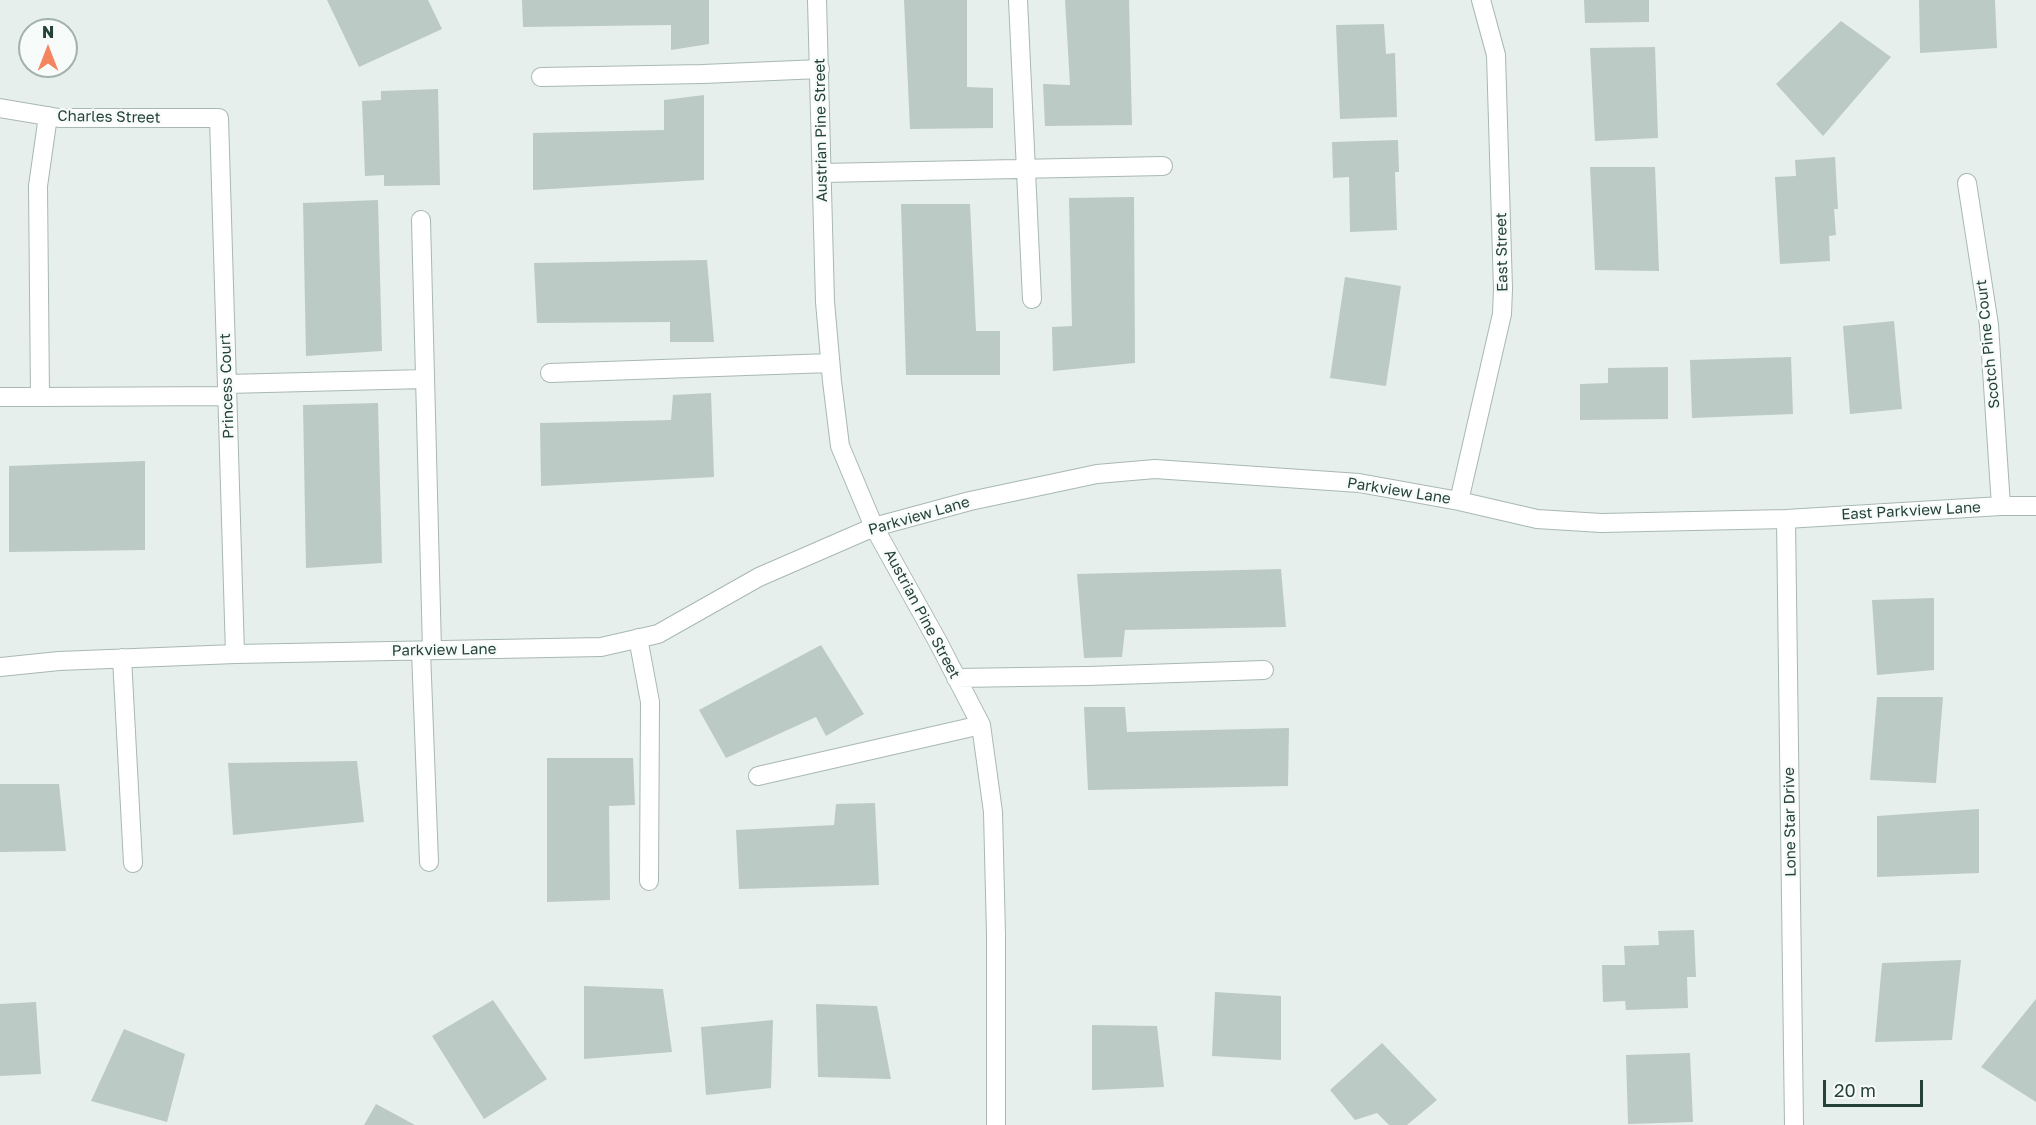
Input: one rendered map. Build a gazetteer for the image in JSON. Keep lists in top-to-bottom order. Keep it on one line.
{"streets":{"street":["Charles Street","Austrian Pine Street","East Street","Scotch Pine Court","Princess Court","Parkview Lane","East Parkview Lane","Lone Star Drive"]},"crossings":[["Charles Street","Princess Court"],["Austrian Pine Street","Parkview Lane"],["East Street","Parkview Lane"],["Scotch Pine Court","East Parkview Lane"],["Princess Court","Parkview Lane"],["Parkview Lane","East Parkview Lane"],["Parkview Lane","Lone Star Drive"],["East Parkview Lane","Lone Star Drive"]],"scale_bar":"20 m","north":"top"}
